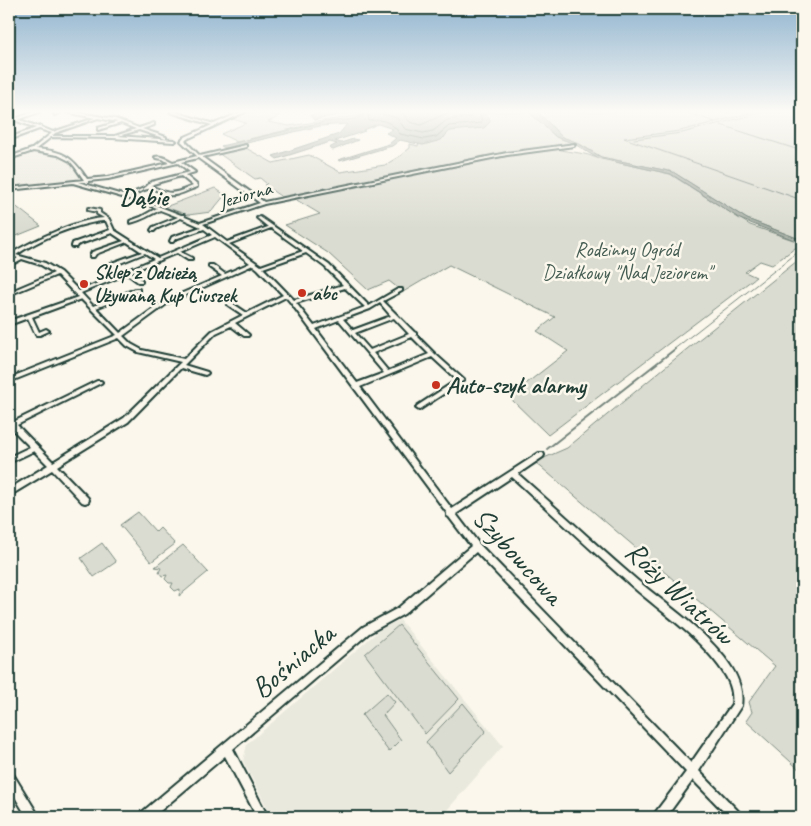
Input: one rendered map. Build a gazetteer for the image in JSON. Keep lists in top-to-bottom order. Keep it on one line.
{"streets":{"street":["Jeziorna","Szybowcowa","Róży Wiatrów","Bośniacka"]},"crossings":[["Jeziorna","Szybowcowa"],["Szybowcowa","Róży Wiatrów"],["Szybowcowa","Bośniacka"]],"districts":["Dąbie"],"parks":["Rodzinny Ogród Działkowy \"Nad Jeziorem\""],"places":["Sklep z Odzieżą Używaną Kup Ciuszek","abc","Auto-szyk alarmy"]}
